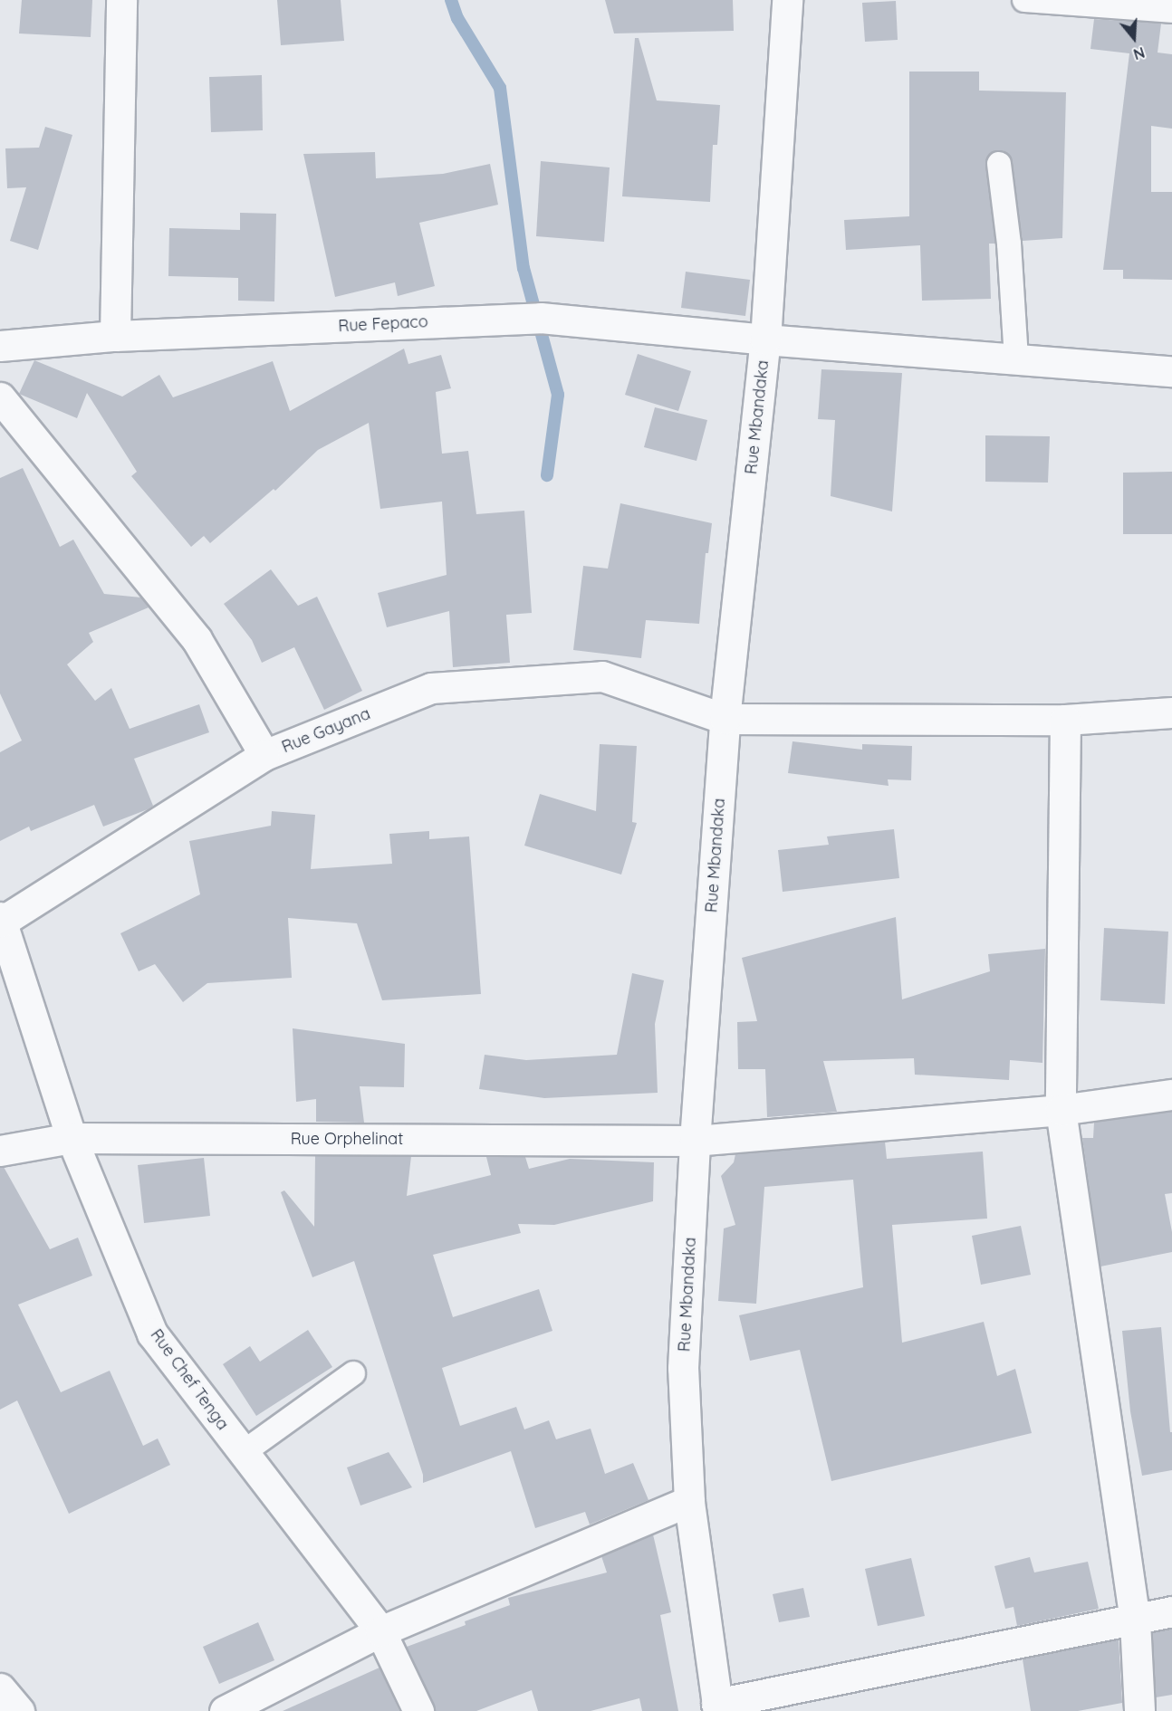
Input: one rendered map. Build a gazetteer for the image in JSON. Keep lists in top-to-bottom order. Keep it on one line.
{"streets":{"street":["Rue Fepaco","Rue Mbandaka","Rue Gayana","Rue Orphelinat","Rue Chef Tenga"]},"crossings":[["Rue Fepaco","Rue Mbandaka"],["Rue Mbandaka","Rue Gayana"],["Rue Mbandaka","Rue Orphelinat"],["Rue Orphelinat","Rue Chef Tenga"]],"north":"bottom"}
